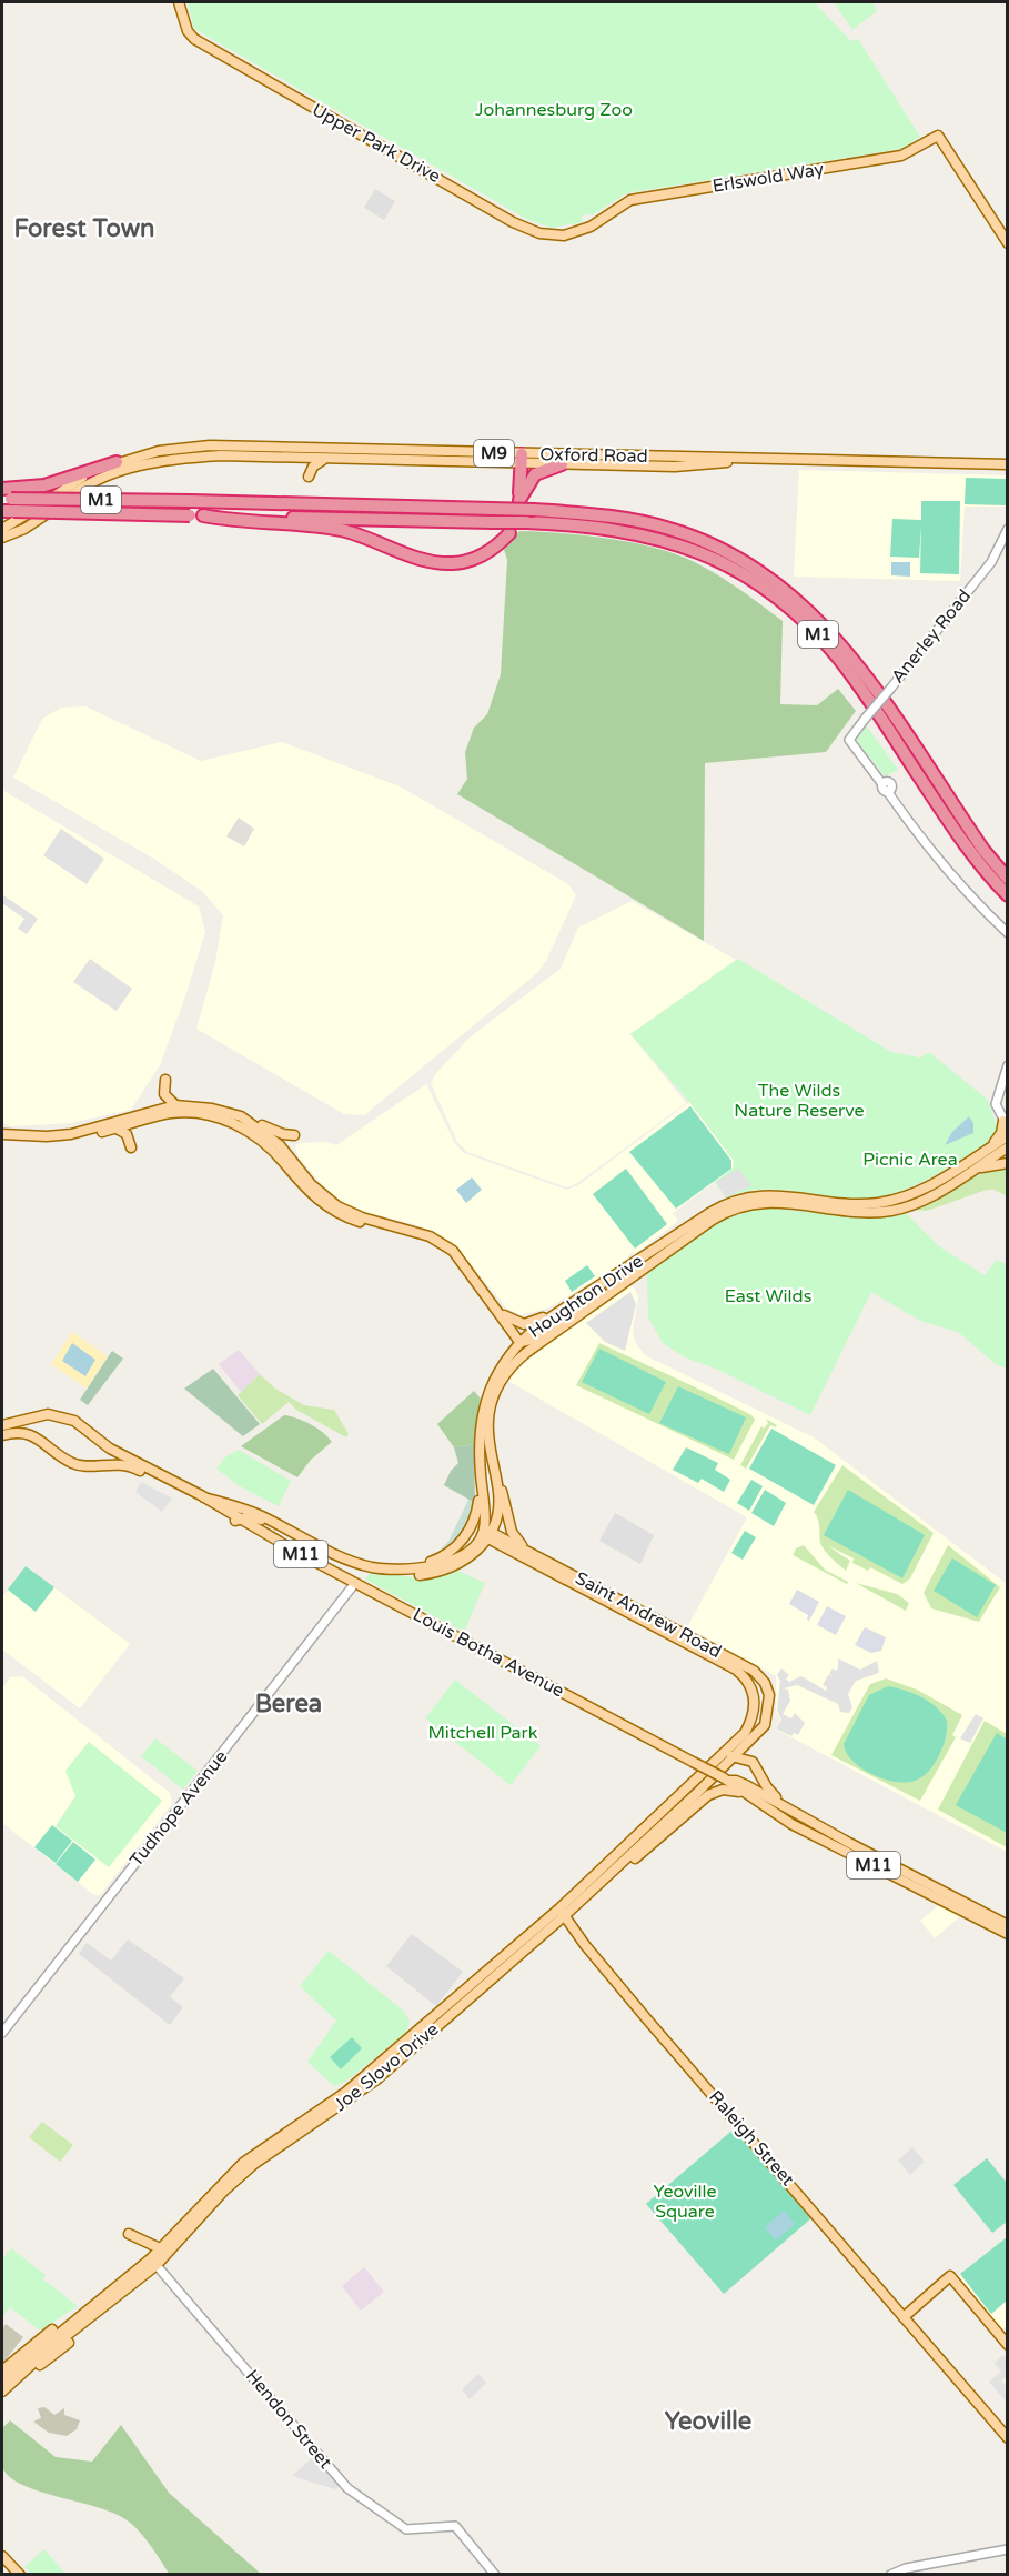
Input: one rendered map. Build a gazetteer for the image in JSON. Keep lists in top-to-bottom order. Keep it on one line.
{"streets":{"highway":["M1"],"main road":["Upper Park Drive","Erlswold Way","M9","Oxford Road","Houghton Drive","M11","Saint Andrew Road","Louis Botha Avenue","Joe Slovo Drive","Raleigh Street"],"street":["Anerley Road","Tudhope Avenue","Hendon Street"]},"crossings":[["Upper Park Drive","Erlswold Way"],["Houghton Drive","Saint Andrew Road"],["Saint Andrew Road","Joe Slovo Drive"],["Louis Botha Avenue","Tudhope Avenue"],["Joe Slovo Drive","Raleigh Street"],["Joe Slovo Drive","Hendon Street"]],"districts":["Forest Town","Berea","Yeoville"],"parks":["Johannesburg Zoo","The Wilds Nature Reserve","Picnic Area","East Wilds","Mitchell Park","Yeoville Square"]}
